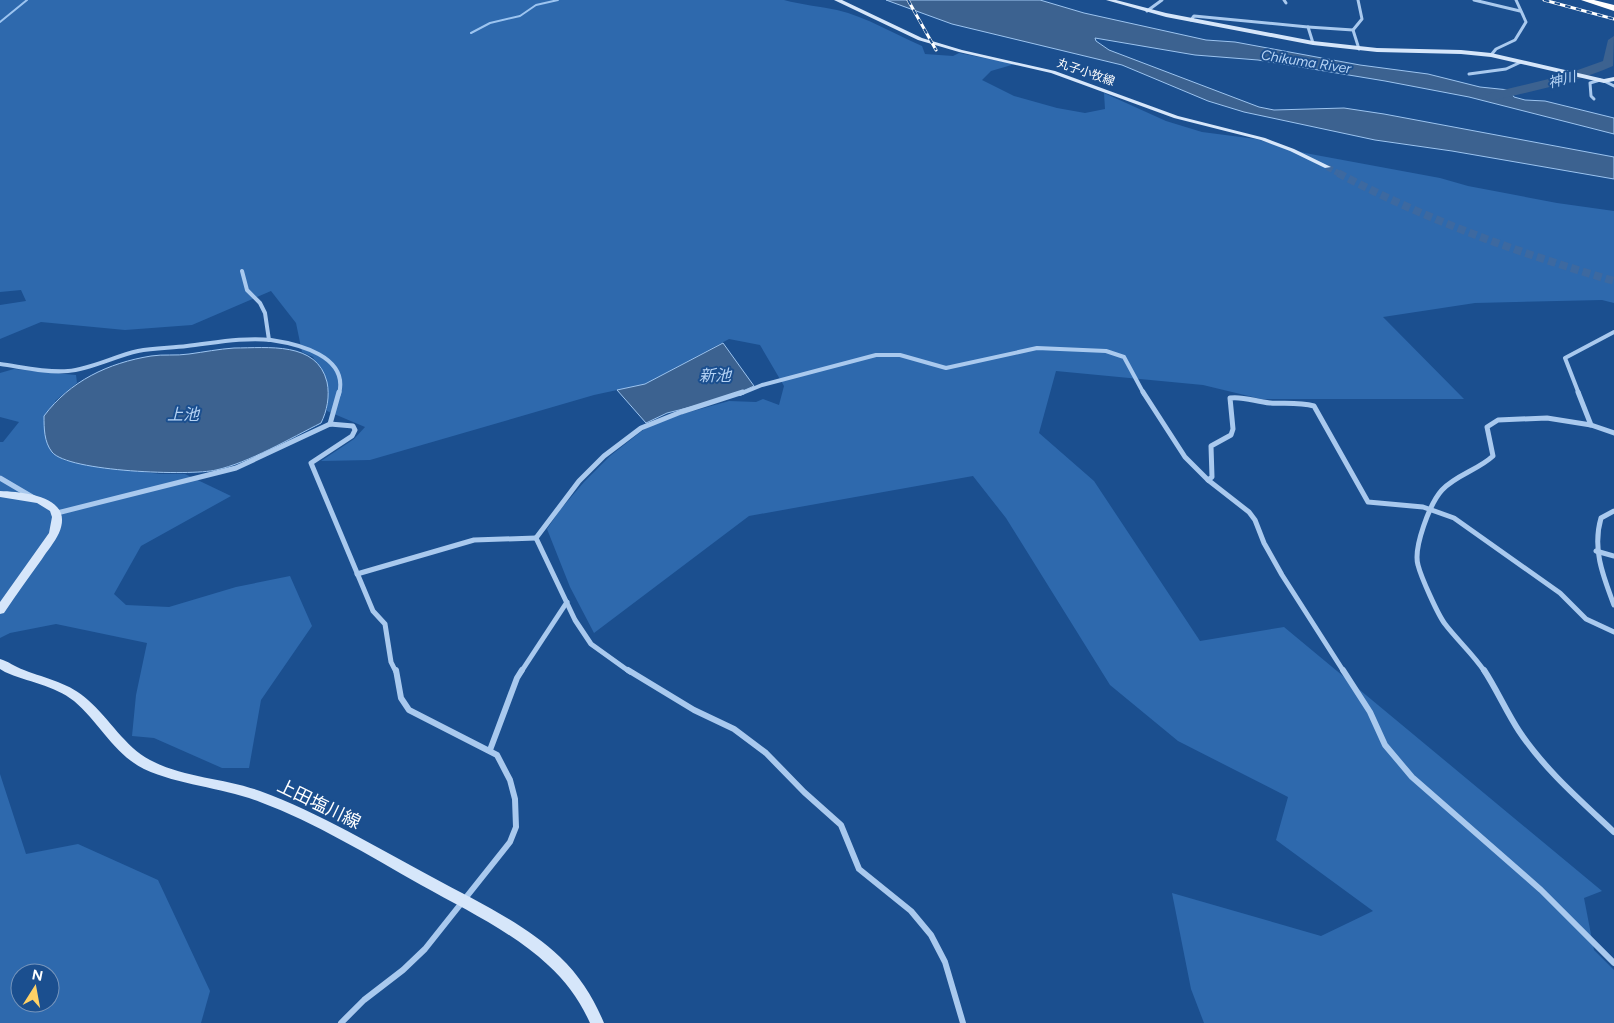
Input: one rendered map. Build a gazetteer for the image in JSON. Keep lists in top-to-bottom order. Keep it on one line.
{"streets":{"street":["丸子小牧線","上田塩川線"]},"water":["Chikuma River","神川","新池","上池"],"north":"top"}
